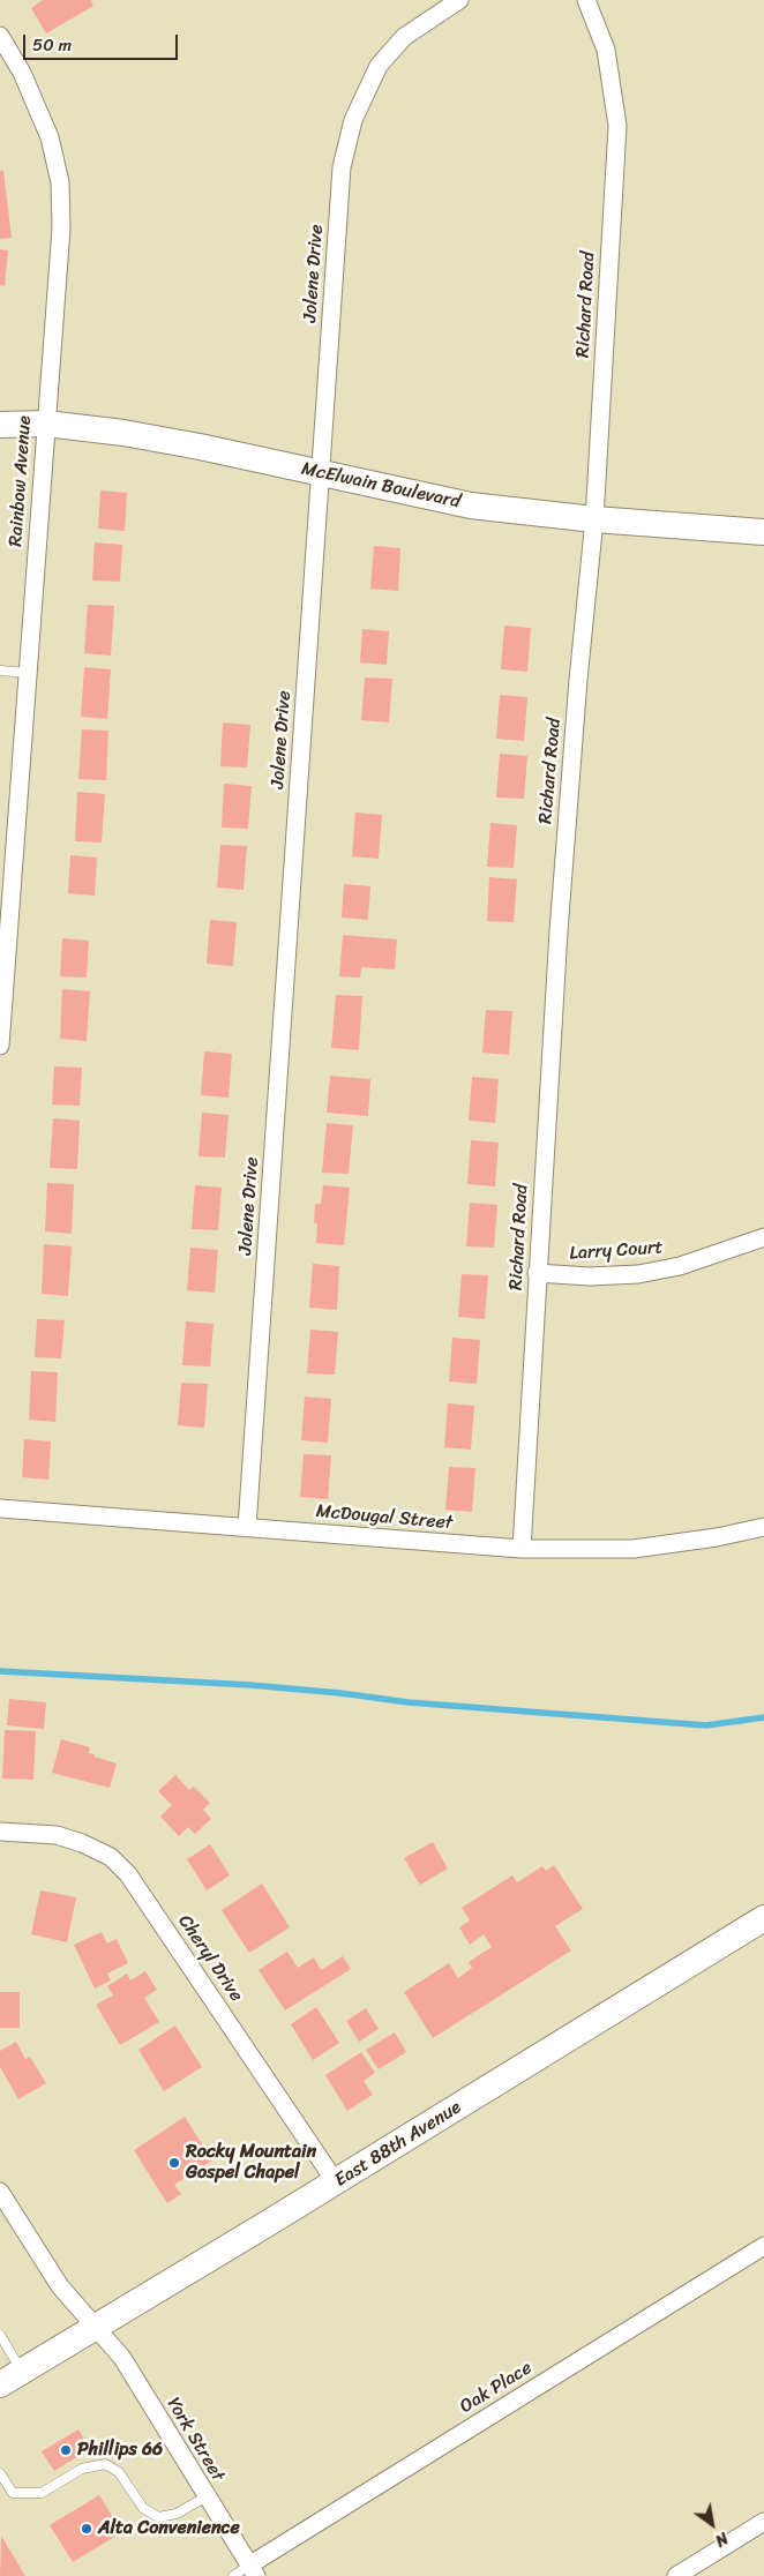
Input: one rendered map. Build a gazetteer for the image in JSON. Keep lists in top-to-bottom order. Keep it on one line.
{"streets":{"main road":["McElwain Boulevard","East 88th Avenue"],"street":["Jolene Drive","Richard Road","Rainbow Avenue","Larry Court","McDougal Street","Cheryl Drive","Oak Place","York Street"]},"crossings":[["Jolene Drive","McElwain Boulevard"],["Jolene Drive","McDougal Street"],["Richard Road","McElwain Boulevard"],["Richard Road","Larry Court"],["Richard Road","McDougal Street"],["Rainbow Avenue","McElwain Boulevard"],["Cheryl Drive","East 88th Avenue"],["East 88th Avenue","York Street"],["Oak Place","York Street"]],"places":["Rocky Mountain Gospel Chapel","Phillips 66","Alta Convenience"],"scale_bar":"50 m","north":"bottom right"}
